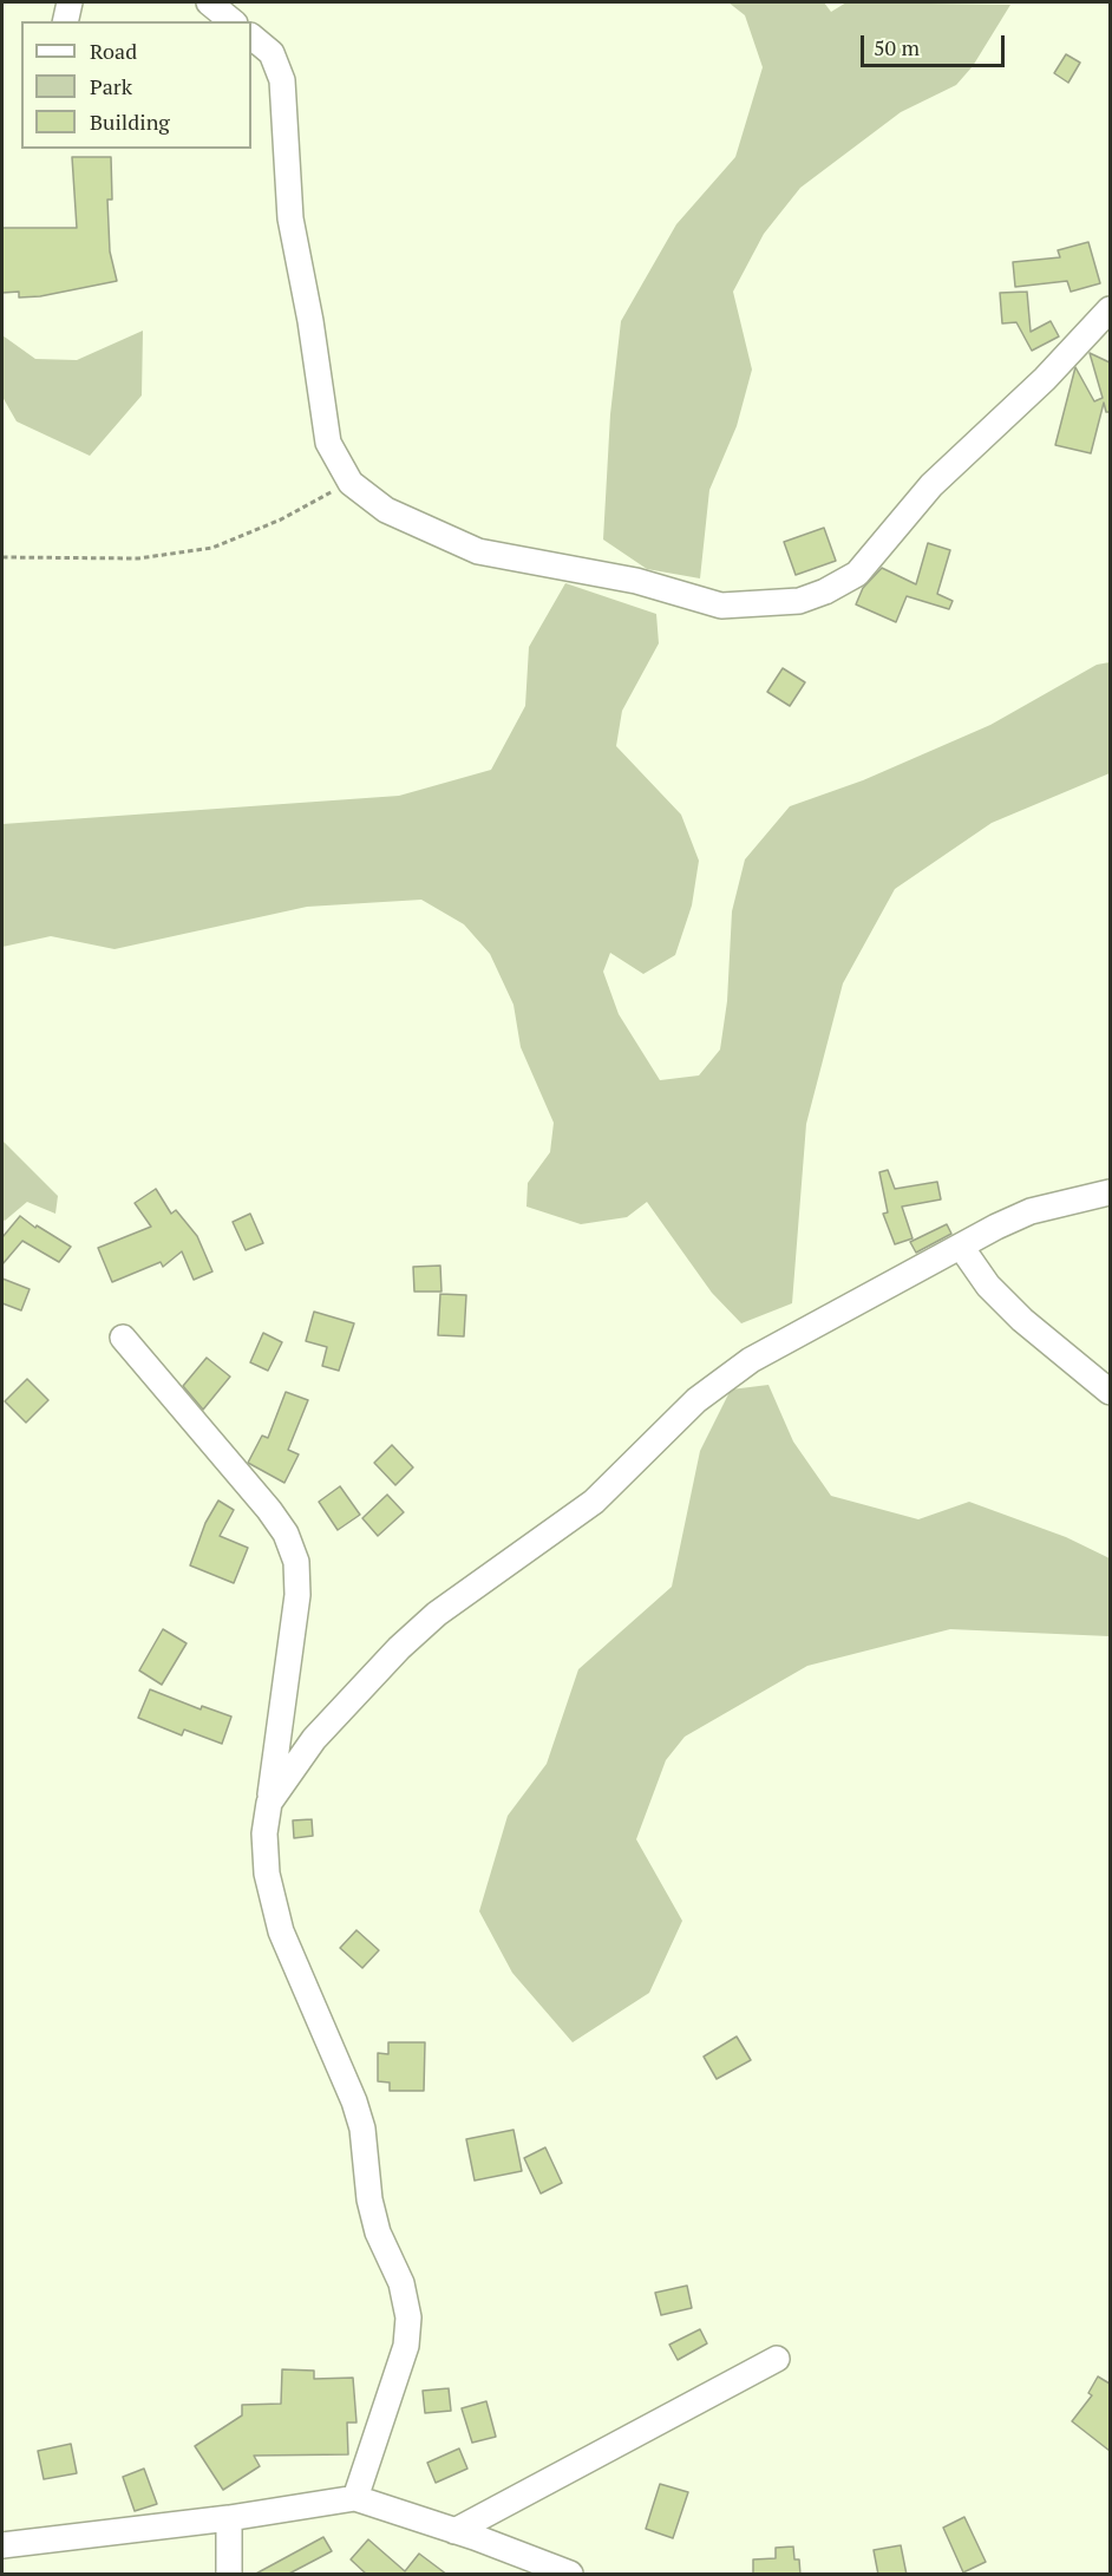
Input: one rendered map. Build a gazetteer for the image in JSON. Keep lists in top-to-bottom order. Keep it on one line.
{"legend":["Road","Park","Building"],"scale_bar":"50 m"}
